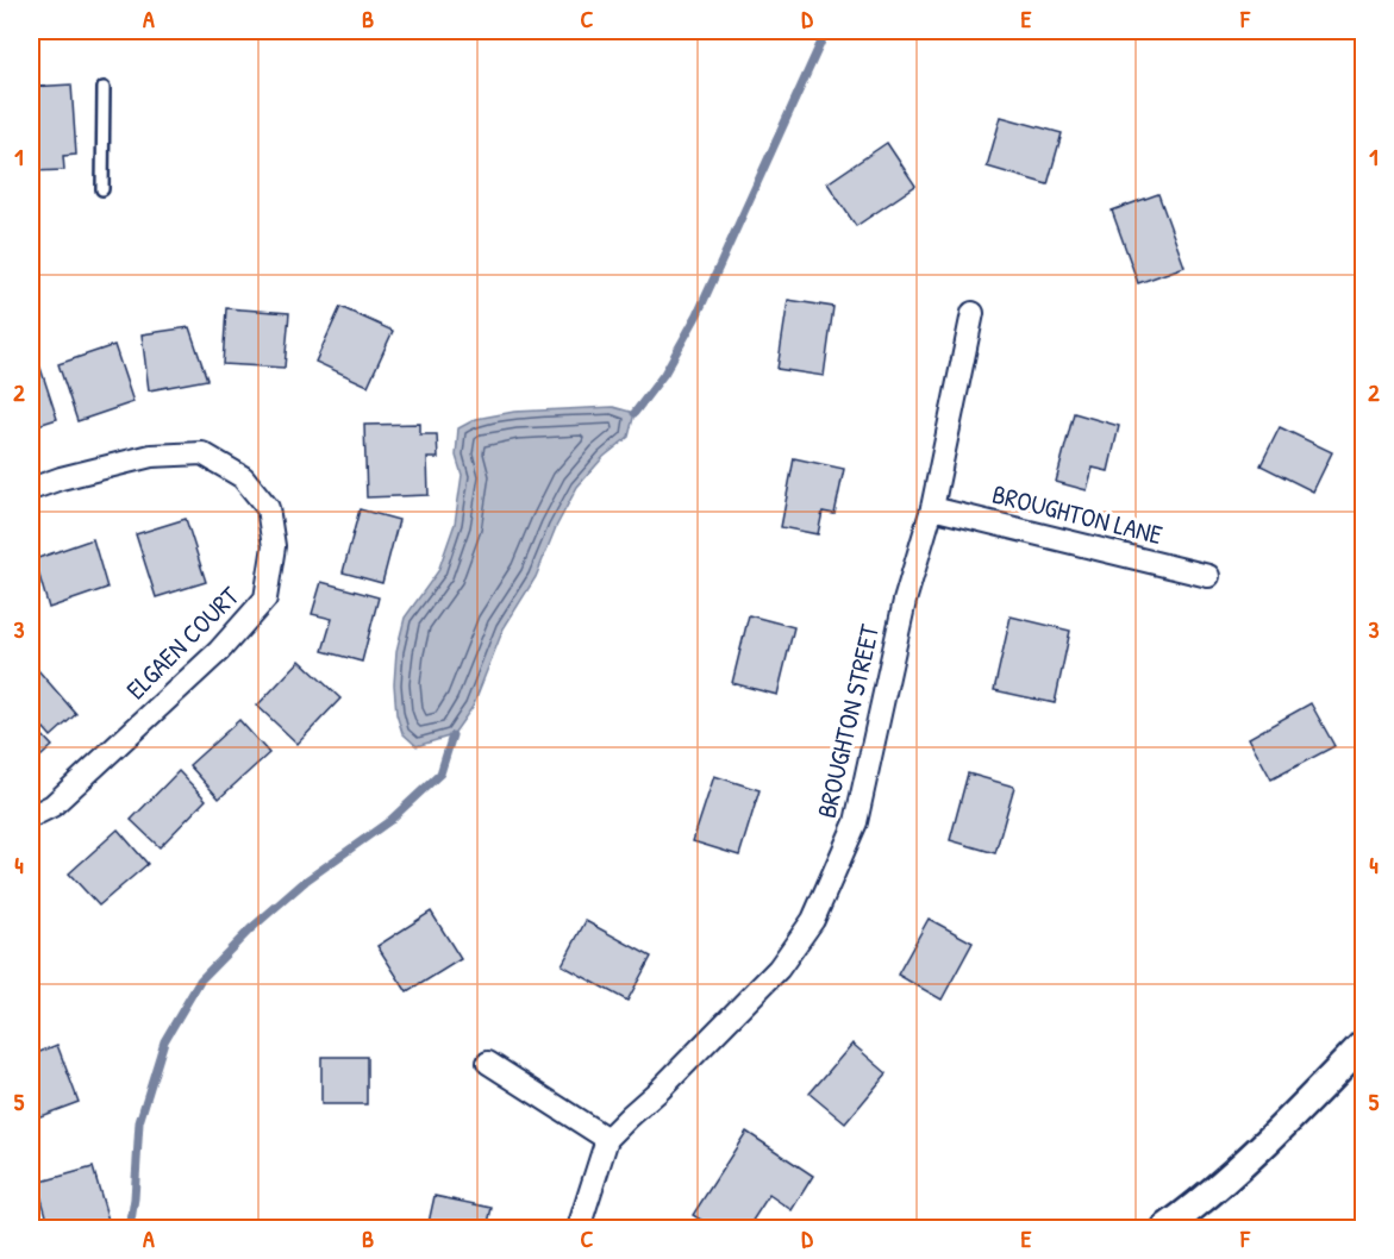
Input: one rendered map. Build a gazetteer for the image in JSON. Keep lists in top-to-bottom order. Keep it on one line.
{"streets":{"street":["BROUGHTON LANE","ELGAEN COURT","BROUGHTON STREET"]},"crossings":[["BROUGHTON LANE","BROUGHTON STREET"]],"grid":{"columns":["A","B","C","D","E","F"],"rows":["1","2","3","4","5"]}}
